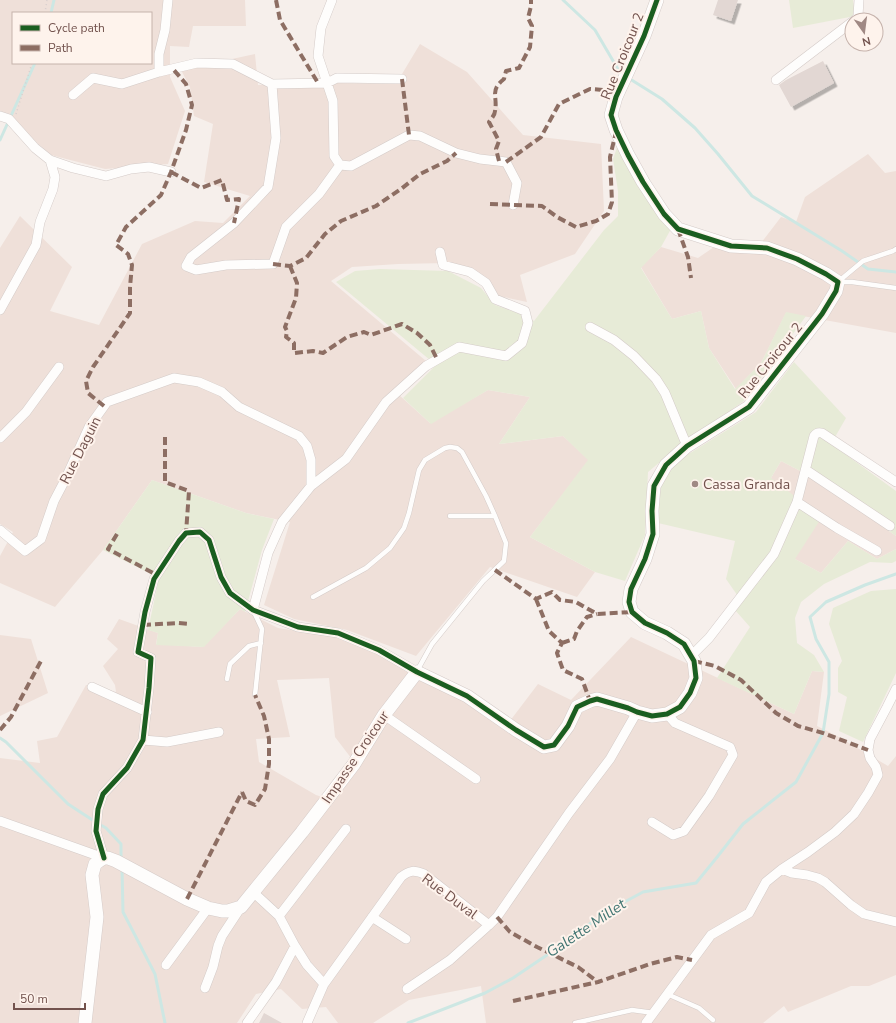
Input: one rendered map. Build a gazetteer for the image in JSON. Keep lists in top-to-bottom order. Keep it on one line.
{"streets":{"street":["Rue Croicour 2","Rue Daguin","Impasse Croicour","Rue Duval"]},"water":["Galette Millet"],"places":["Cassa Granda"],"legend":["Cycle path","Path"],"scale_bar":"50 m","north":"bottom"}
